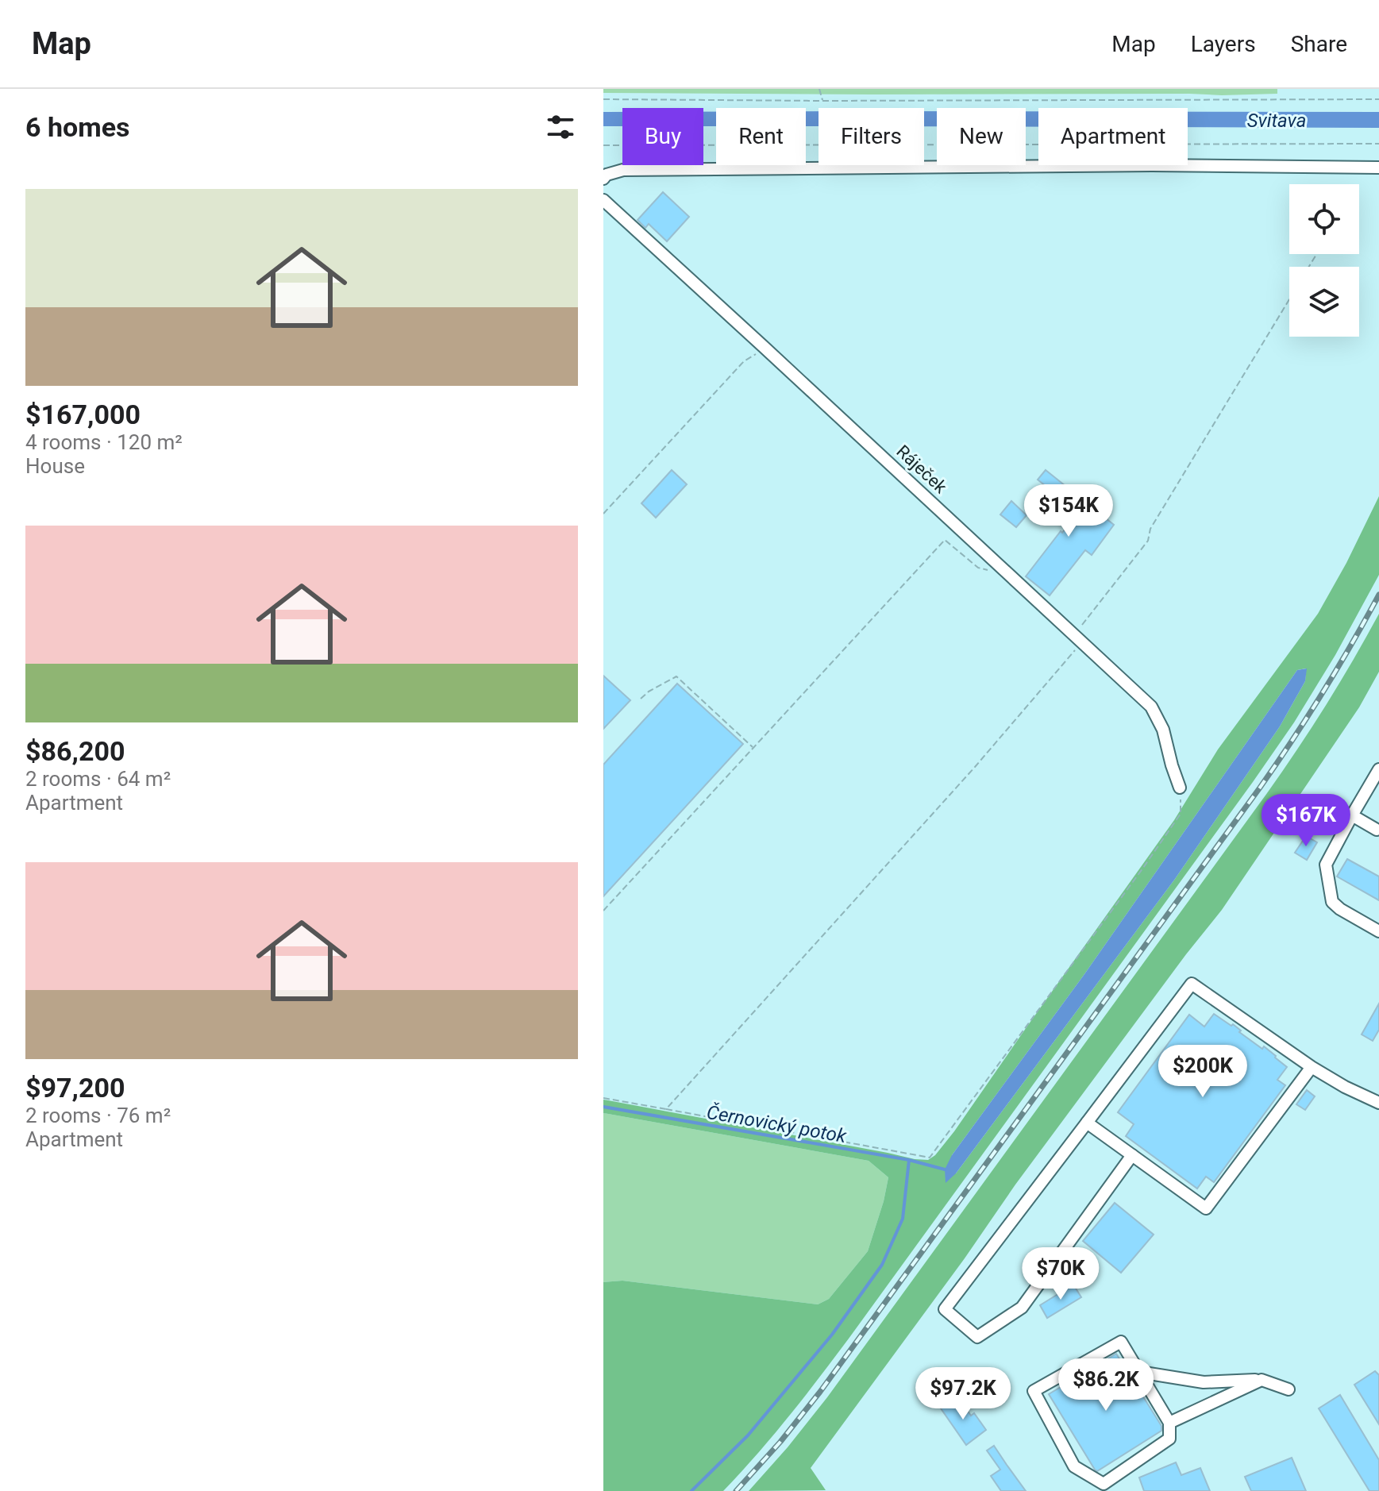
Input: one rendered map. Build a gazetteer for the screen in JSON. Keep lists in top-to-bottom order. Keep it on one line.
{"streets":{"street":["Ráječek"]},"water":["Svitava","Černovický potok"],"page":{"header":"Map","nav":["Map","Layers","Share"],"heading":"6 homes","chip":["Buy","Rent","Filters","New","Apartment"],"list":[{"name":"$167,000","note":"4 rooms · 120 m² · House"},{"name":"$86,200","note":"2 rooms · 64 m² · Apartment"},{"name":"$97,200","note":"2 rooms · 76 m² · Apartment"}],"price":["$154K","$167K","$200K","$70K","$86.2K","$97.2K"]}}
